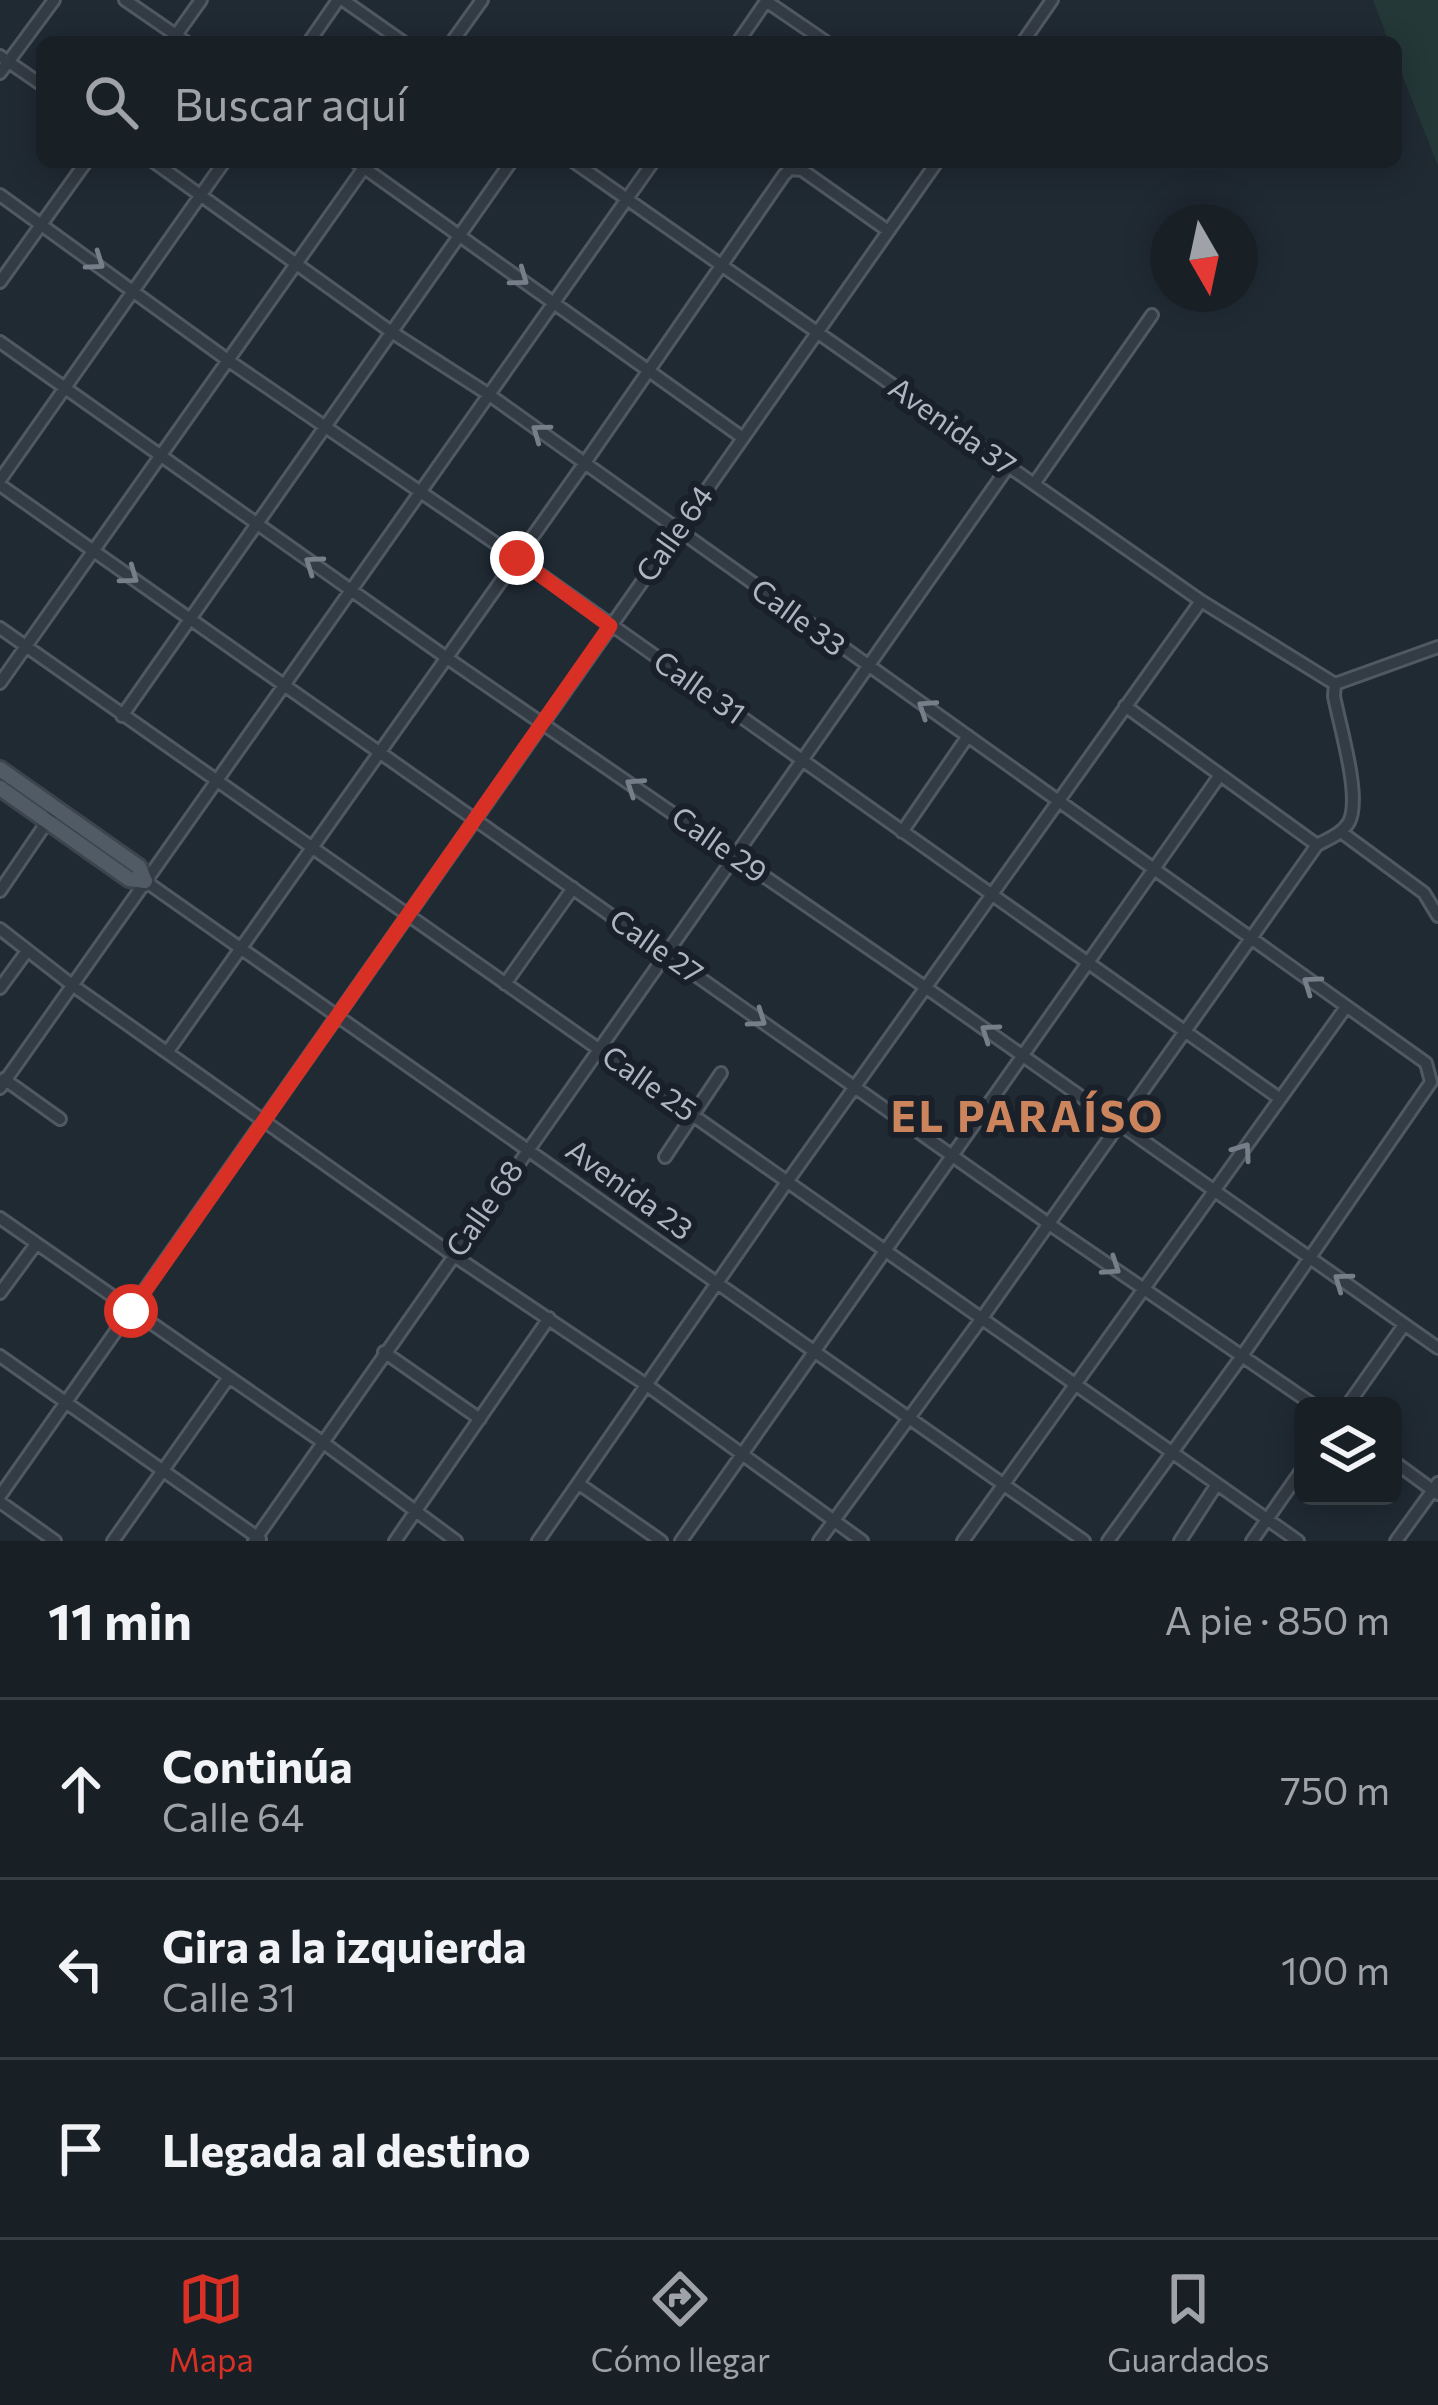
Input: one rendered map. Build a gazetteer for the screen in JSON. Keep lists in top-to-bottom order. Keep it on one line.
{"streets":{"main road":["Avenida 23"],"street":["Avenida 37","Calle 64","Calle 33","Calle 31","Calle 29","Calle 27","Calle 25","Calle 68"]},"crossings":[["Avenida 37","Calle 64"],["Avenida 37","Calle 68"],["Calle 64","Calle 33"],["Calle 64","Calle 31"],["Calle 64","Calle 29"],["Calle 64","Calle 27"],["Calle 64","Calle 25"],["Calle 64","Avenida 23"],["Calle 33","Calle 29"],["Calle 33","Calle 68"],["Calle 31","Calle 68"],["Calle 29","Calle 68"],["Calle 27","Calle 68"],["Calle 25","Calle 68"],["Avenida 23","Calle 68"]],"districts":["EL PARAÍSO"],"north":"bottom","page":{"search":"Buscar aquí","heading":["11 min","A pie · 850 m"],"list":[["Continúa","Calle 64","750 m"],["Gira a la izquierda","Calle 31","100 m"],"Llegada al destino"],"nav":["Mapa","Cómo llegar","Guardados"]}}
